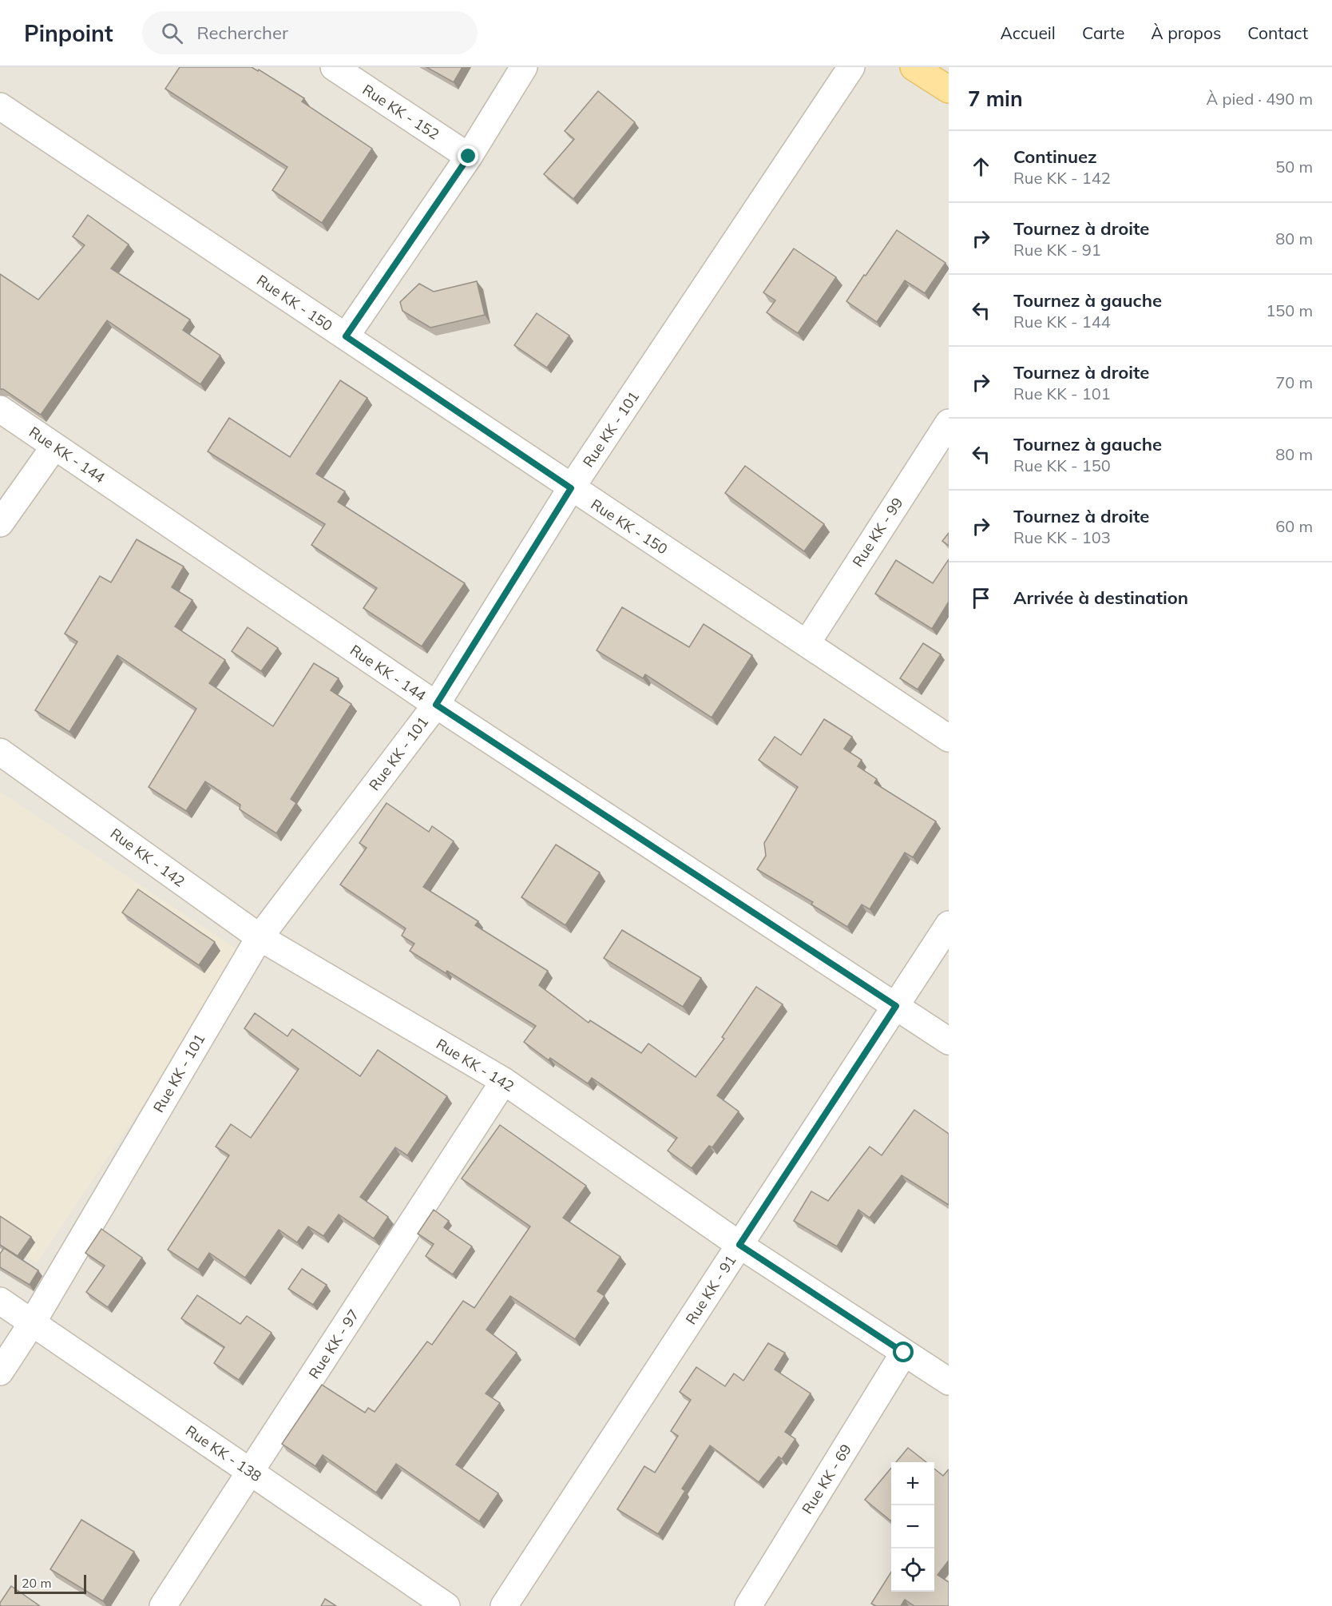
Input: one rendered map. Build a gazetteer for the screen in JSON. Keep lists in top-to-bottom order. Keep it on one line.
{"streets":{"street":["Rue KK - 152","Rue KK - 150","Rue KK - 101","Rue KK - 144","Rue KK - 99","Rue KK - 142","Rue KK - 91","Rue KK - 97","Rue KK - 138","Rue KK - 69"]},"crossings":[["Rue KK - 150","Rue KK - 101"],["Rue KK - 150","Rue KK - 99"],["Rue KK - 101","Rue KK - 144"],["Rue KK - 101","Rue KK - 142"],["Rue KK - 101","Rue KK - 138"],["Rue KK - 144","Rue KK - 91"],["Rue KK - 142","Rue KK - 91"],["Rue KK - 142","Rue KK - 97"],["Rue KK - 142","Rue KK - 69"],["Rue KK - 97","Rue KK - 138"]],"scale_bar":"20 m","page":{"header":"Pinpoint","search":"Rechercher","nav":["Accueil","Carte","À propos","Contact"],"heading":["7 min","À pied · 490 m"],"list":[["Continuez","Rue KK - 142","50 m"],["Tournez à droite","Rue KK - 91","80 m"],["Tournez à gauche","Rue KK - 144","150 m"],["Tournez à droite","Rue KK - 101","70 m"],["Tournez à gauche","Rue KK - 150","80 m"],["Tournez à droite","Rue KK - 103","60 m"],"Arrivée à destination"],"map_buttons":["+","−"],"scale":"20 m"}}
